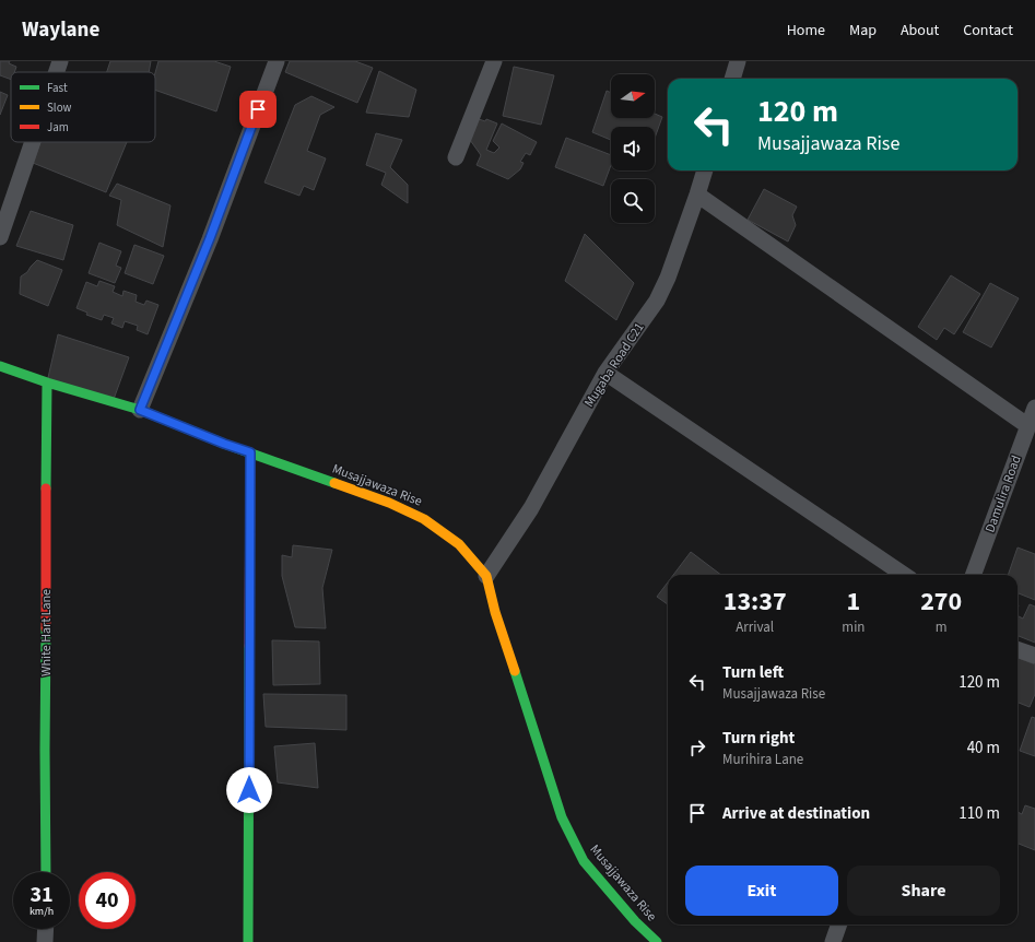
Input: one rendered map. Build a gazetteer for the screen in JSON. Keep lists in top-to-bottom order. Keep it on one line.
{"streets":{"street":["Mugaba Road C21","Musajjawaza Rise","Damulira Road","White Hart Lane"]},"crossings":[["Mugaba Road C21","Musajjawaza Rise"],["Musajjawaza Rise","White Hart Lane"]],"legend":["Fast","Slow","Jam"],"north":"right","page":{"header":"Waylane","nav":["Home","Map","About","Contact"],"turn":["120 m","Musajjawaza Rise"],"eta":["13:37","Arrival","1","min","270","m"],"list":[{"name":"Turn left","note":"Musajjawaza Rise","value":"120 m"},{"name":"Turn right","note":"Murihira Lane","value":"40 m"},{"name":"Arrive at destination","value":"110 m"}],"buttons":["Exit","Share"],"speed":"31 km/h","limit":"40"}}
